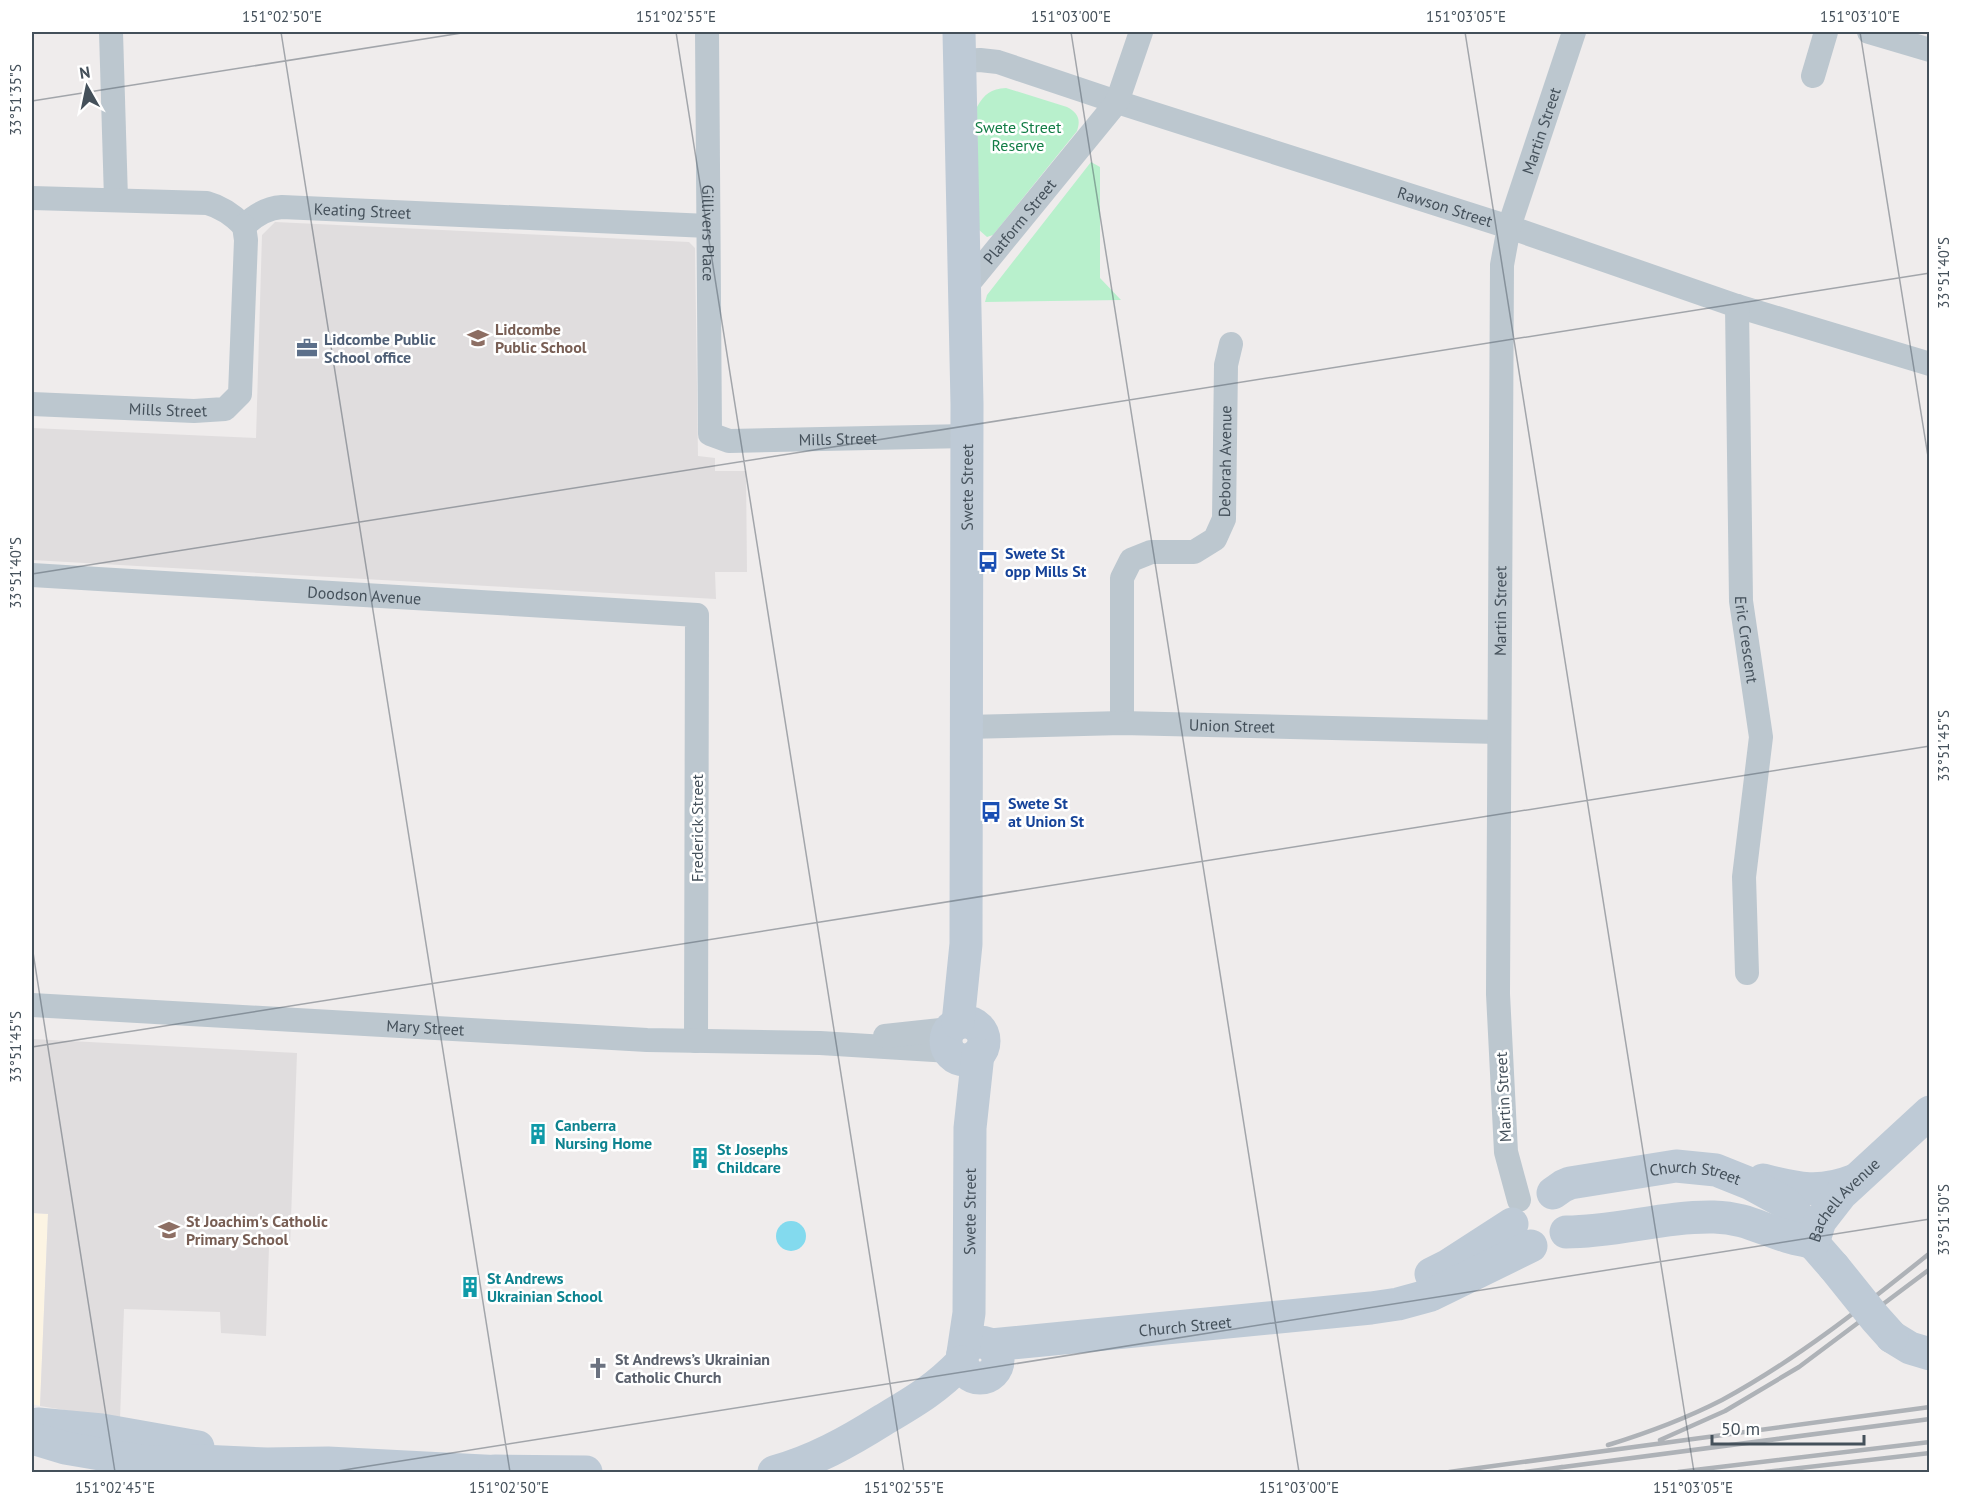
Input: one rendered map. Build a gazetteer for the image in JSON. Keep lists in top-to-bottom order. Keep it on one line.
{"streets":{"main road":["Swete Street","Church Street","Bachell Avenue"],"street":["Martin Street","Rawson Street","Keating Street","Platform Street","Gillivers Place","Mills Street","Deborah Avenue","Doodson Avenue","Eric Crescent","Union Street","Frederick Street","Mary Street"]},"crossings":[["Martin Street","Rawson Street"],["Martin Street","Union Street"],["Martin Street","Church Street"],["Rawson Street","Platform Street"],["Rawson Street","Swete Street"],["Rawson Street","Eric Crescent"],["Keating Street","Gillivers Place"],["Keating Street","Mills Street"],["Platform Street","Swete Street"],["Gillivers Place","Mills Street"],["Mills Street","Swete Street"],["Deborah Avenue","Union Street"],["Swete Street","Union Street"],["Swete Street","Mary Street"],["Swete Street","Church Street"],["Doodson Avenue","Frederick Street"],["Frederick Street","Mary Street"],["Church Street","Bachell Avenue"]],"parks":["Swete Street Reserve"],"places":{"school or university":["Lidcombe Public School","St Joachim's Catholic Primary School"],"office":["Lidcombe Public School office"],"bus stop":["Swete St opp Mills St","Swete St at Union St"],"building":["Canberra Nursing Home","St Josephs Childcare","St Andrews Ukrainian School"],"church":["St Andrews’s Ukrainian Catholic Church"]},"scale_bar":"50 m","north":"top","coordinates":["151°02'50\"E","151°02'55\"E","151°03'00\"E","151°03'05\"E","151°03'10\"E","33°51'35\"S","33°51'40\"S","33°51'45\"S","33°51'50\"S","151°02'45\"E"]}
